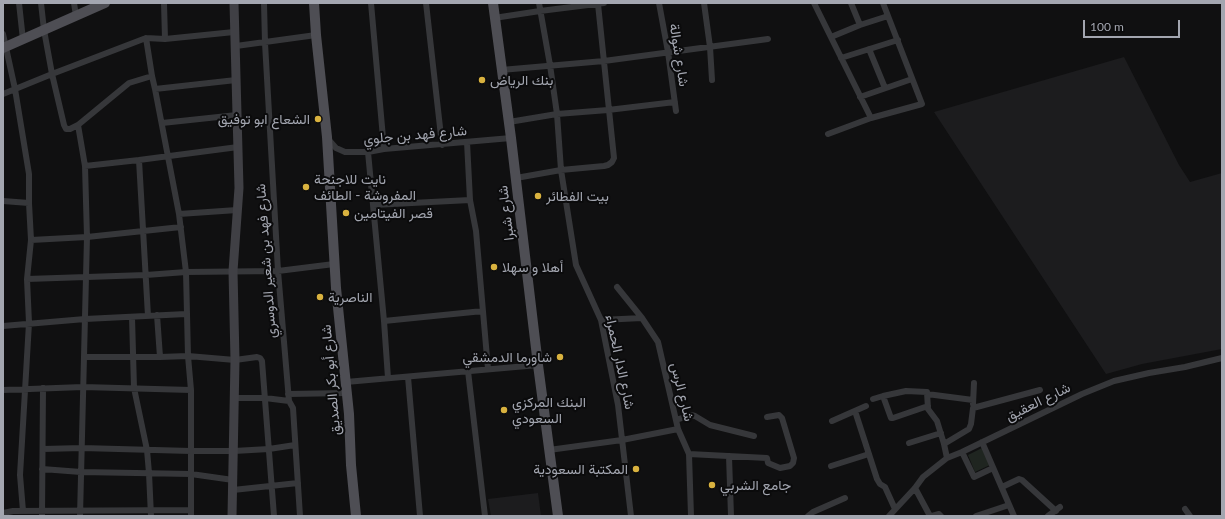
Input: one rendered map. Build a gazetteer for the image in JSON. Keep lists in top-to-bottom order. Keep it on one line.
{"streets":{"main road":["شارع شبرا","شارع أبو بكر الصديق"],"street":["شارع شوالة","شارع فهد بن جلوي","شارع فهد بن شعير الدوسري","شارع الدار الحمراء","شارع الرس","شارع العقيق"]},"crossings":[["شارع فهد بن جلوي","شارع شبرا"],["شارع فهد بن جلوي","شارع أبو بكر الصديق"]],"places":["بنك الرياض","الشعاع ابو توفيق","نايت للاجنحة المفروشة - الطائف","بيت الفطائر","قصر الفيتامين","أهلا و سهلا","الناصرية","شاورما الدمشقي","البنك المركزي السعودي","المكتبة السعودية","جامع الشربي"],"scale_bar":"100 m"}
